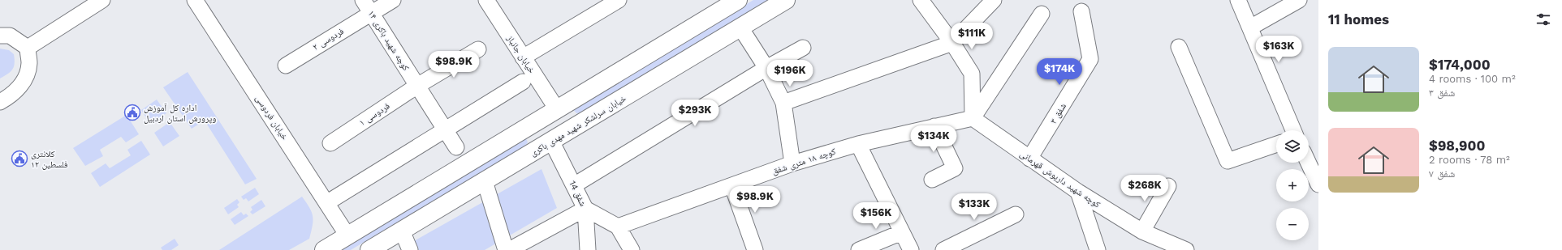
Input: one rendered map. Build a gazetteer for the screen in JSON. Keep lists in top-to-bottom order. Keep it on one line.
{"streets":{"main road":["خیابان سرلشکر شهید مهدی باکری"],"street":["فردوسی ۲","کوچه شهید باکری ۱۴","خیابان جانباز","شفق ۳","فردوسی ۱","خیابان فردوسی","کوچه ۱۸ متری شفق","کوچه شهید داریوش قهرمانی","شفق 14"]},"crossings":[["فردوسی ۲","کوچه شهید باکری ۱۴"],["کوچه شهید باکری ۱۴","فردوسی ۱"],["شفق ۳","کوچه شهید داریوش قهرمانی"],["خیابان سرلشکر شهید مهدی باکری","شفق 14"],["کوچه ۱۸ متری شفق","کوچه شهید داریوش قهرمانی"]],"places":{"public building":["اداره کل آموزش وپرورش استان اردبیل","کلانتری ۱۲ فلسطین"]},"page":{"heading":"11 homes","price":["$111K","$163K","$98.9K","$174K","$196K","$293K","$134K","$268K","$98.9K","$133K","$156K"],"list":[{"name":"$174,000","note":"4 rooms · 100 m² · شفق ۳"},{"name":"$98,900","note":"2 rooms · 78 m² · شفق ۷"}],"map_buttons":["+","−"]}}
